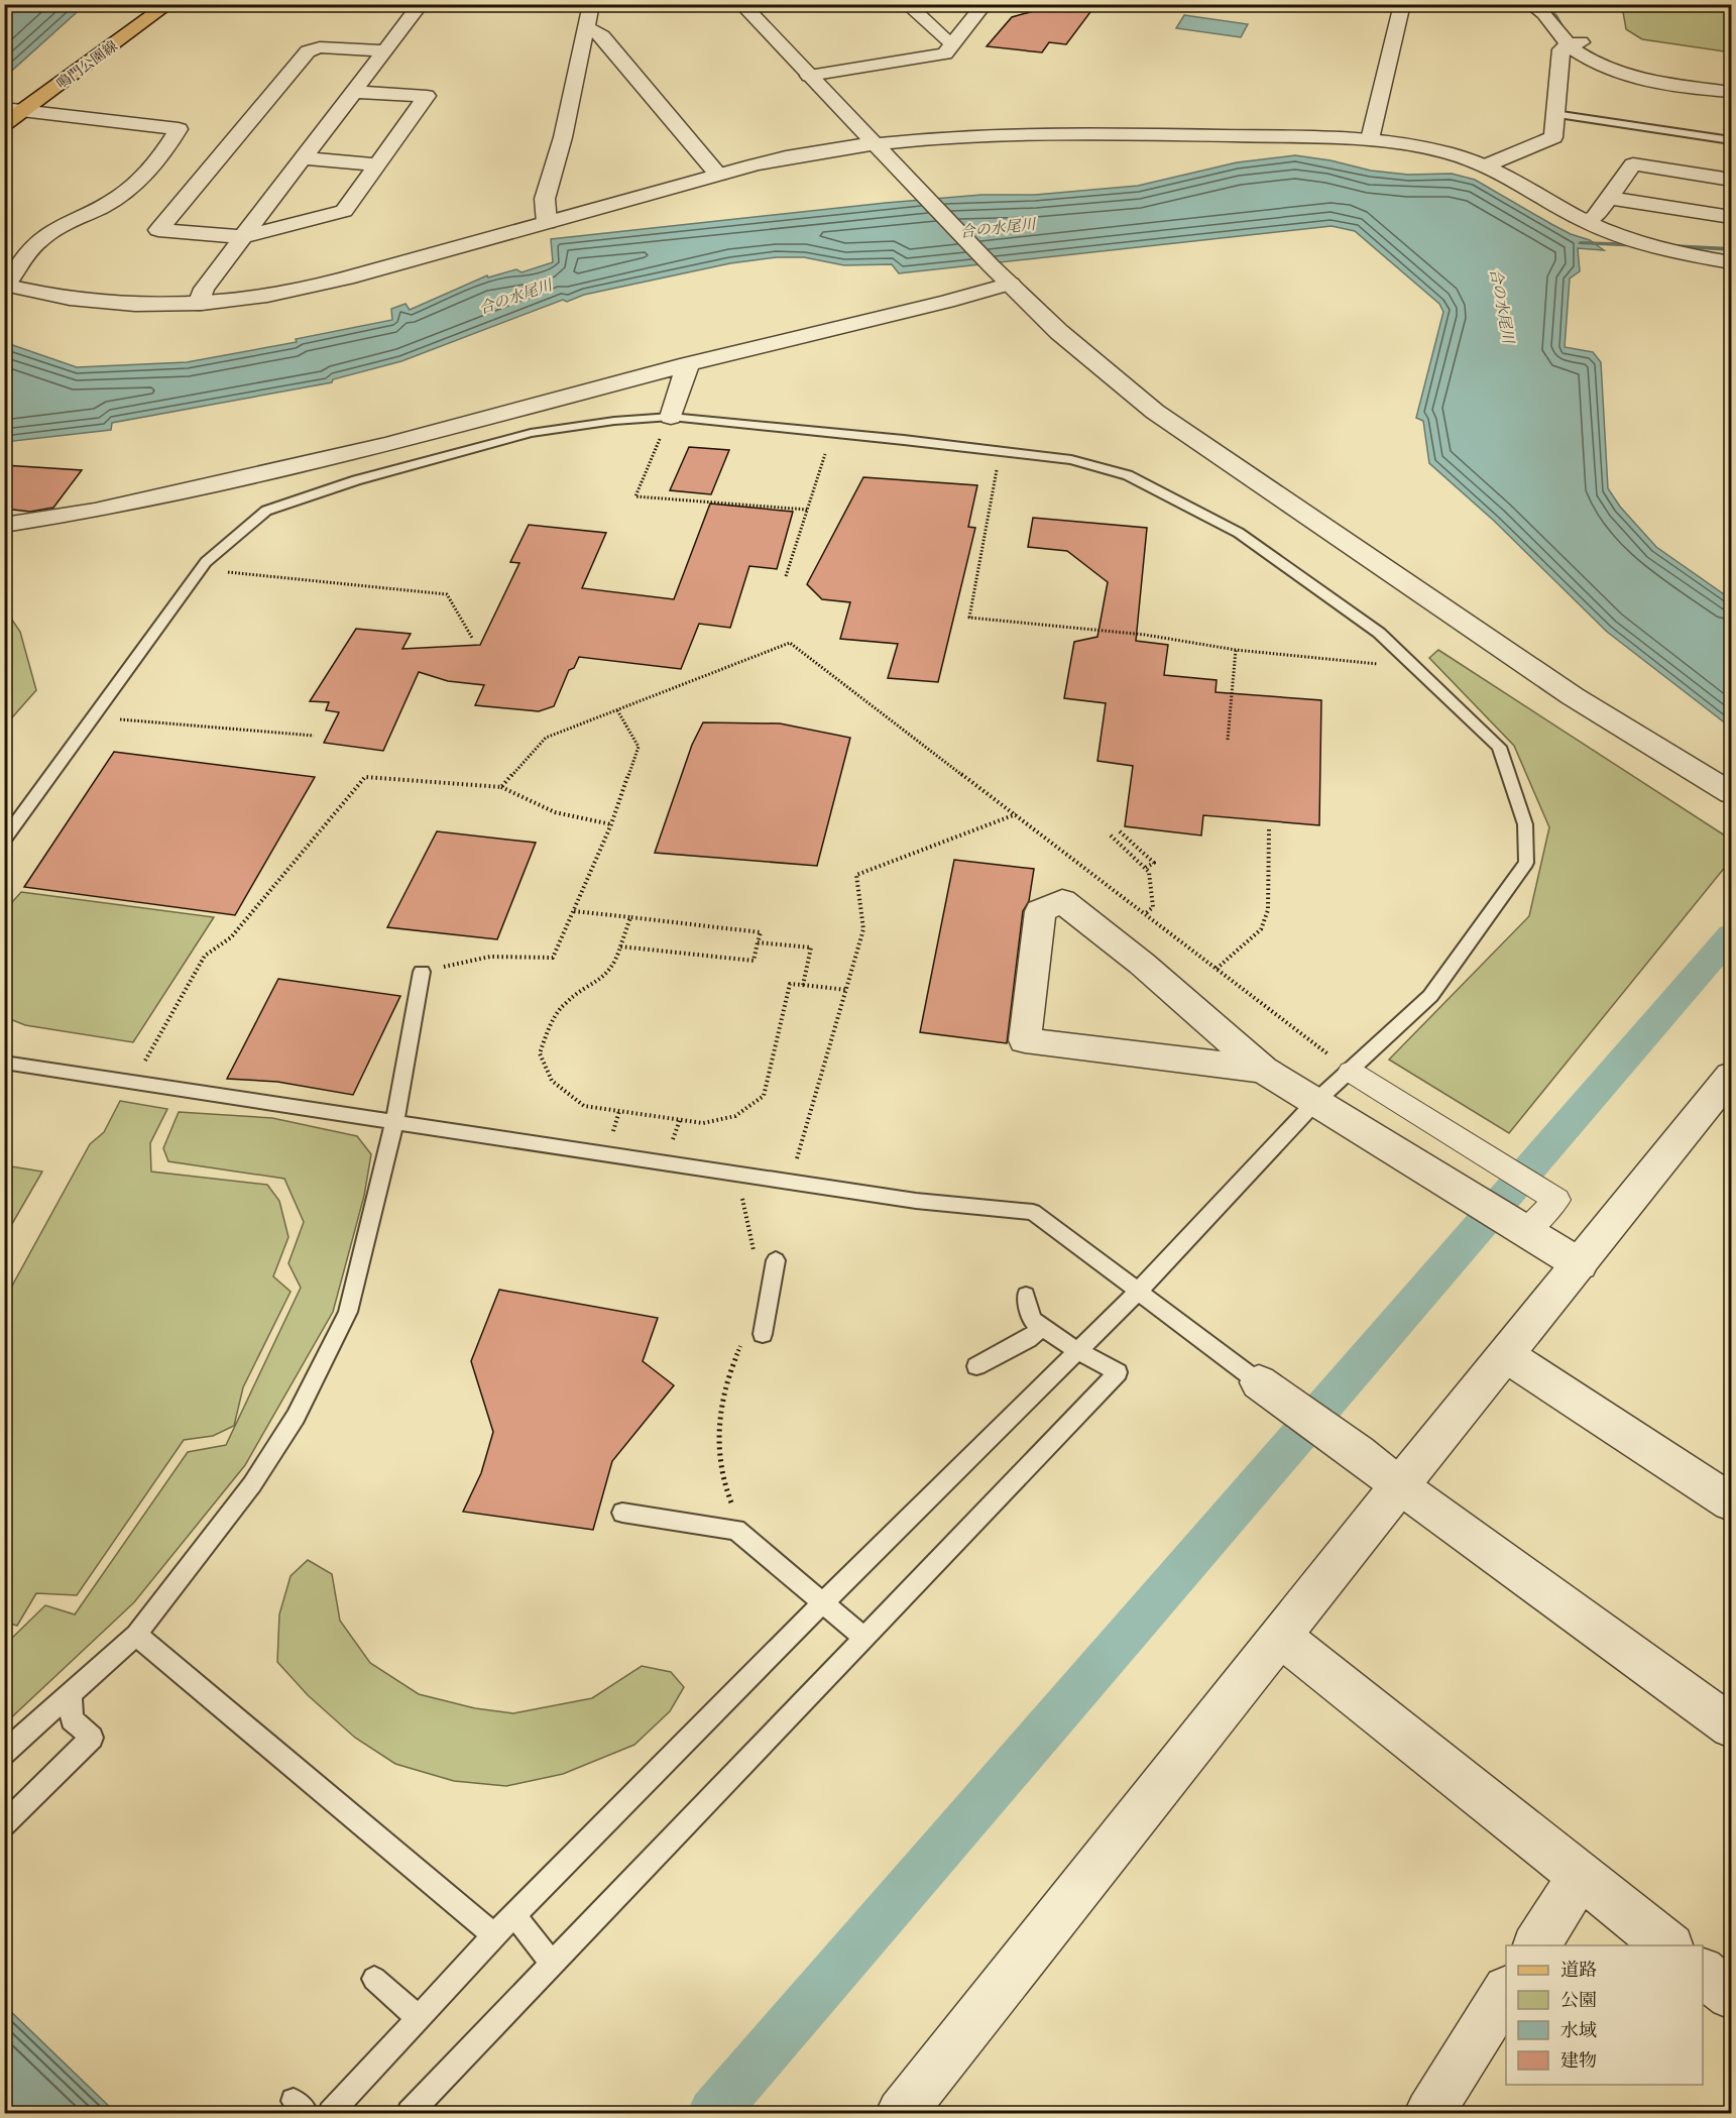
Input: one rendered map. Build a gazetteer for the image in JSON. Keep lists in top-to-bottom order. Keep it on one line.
{"streets":{"main road":["鳴門公園線"]},"water":["合の水尾川"],"legend":["道路","公園","水域","建物"]}
